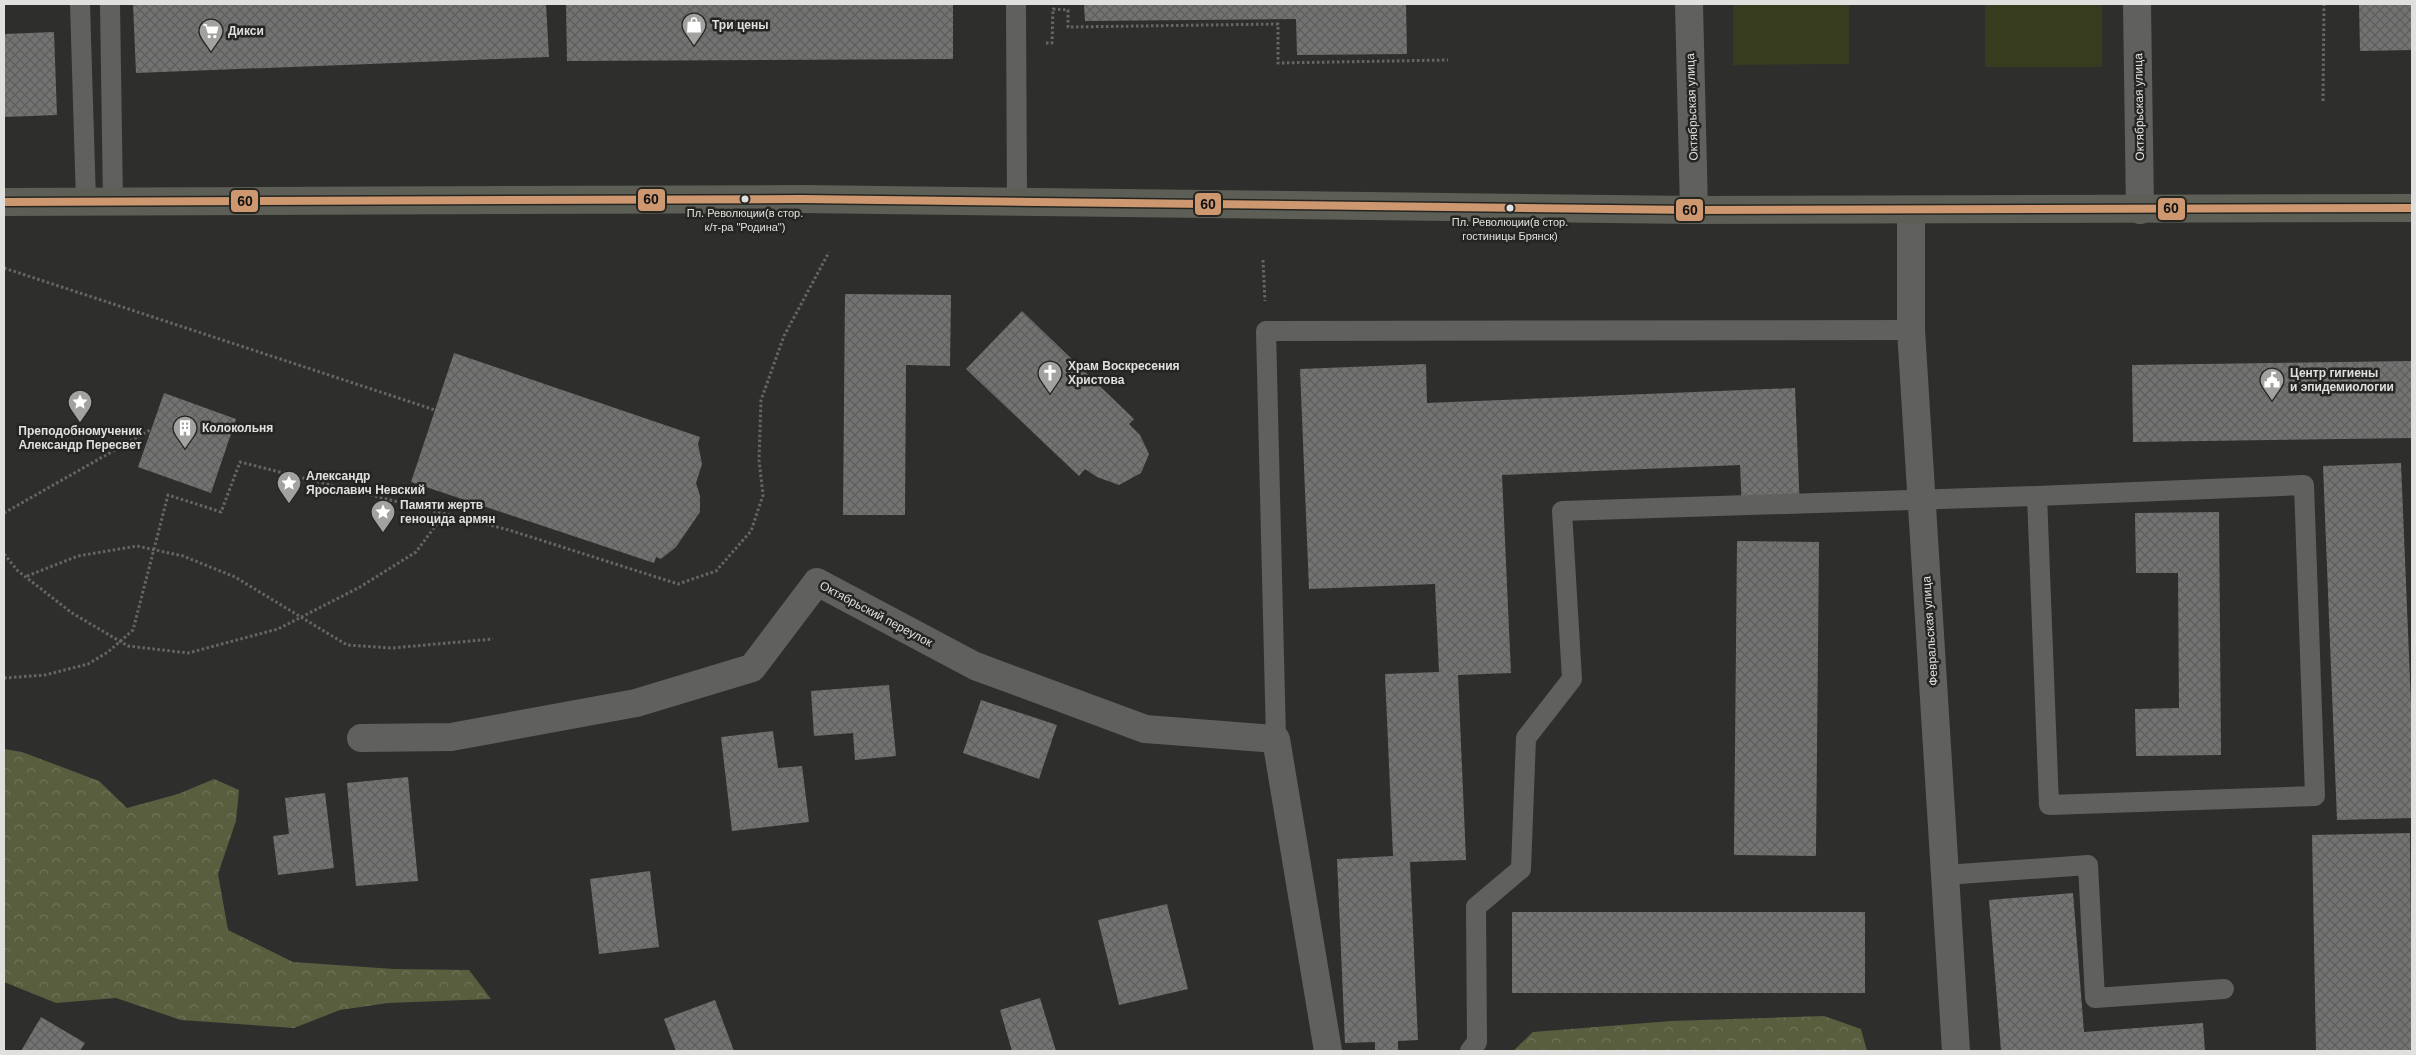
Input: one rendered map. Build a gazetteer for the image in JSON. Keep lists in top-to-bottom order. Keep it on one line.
{"streets":{"street":["Октябрьская улица","Октябрьский переулок","Февральская улица"]},"places":{"shop":["Три цены"],"supermarket":["Дикси"],"other":["Пл. Революции(в стор. к/т-ра \"Родина\")","Пл. Революции(в стор. гостиницы Брянск)"],"church":["Храм Воскресения Христова"],"public building":["Центр гигиены и эпидемиологии"],"place":["Преподобномученик Александр Пересвет","Александр Ярославич Невский","Памяти жертв геноцида армян"],"building":["Колокольня"]},"lines":["transit line 60"]}
